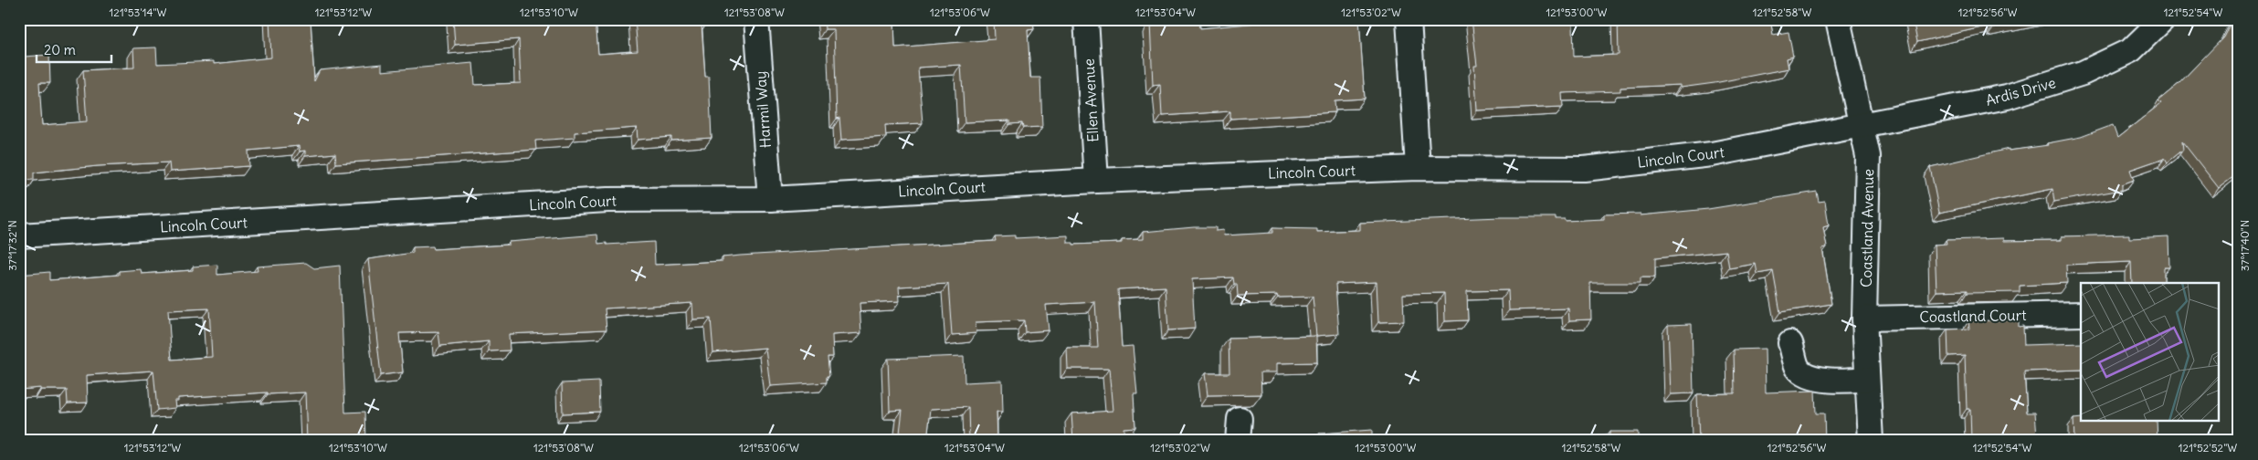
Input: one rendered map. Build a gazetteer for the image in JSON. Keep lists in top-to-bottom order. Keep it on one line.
{"streets":{"street":["Ardis Drive","Ellen Avenue","Harmil Way","Lincoln Court","Coastland Avenue","Coastland Court"]},"crossings":[["Ardis Drive","Lincoln Court"],["Ardis Drive","Coastland Avenue"],["Ellen Avenue","Lincoln Court"],["Harmil Way","Lincoln Court"],["Lincoln Court","Coastland Avenue"],["Coastland Avenue","Coastland Court"]],"scale_bar":"20 m","coordinates":["121°53'14\"W","121°53'12\"W","121°53'10\"W","121°53'08\"W","121°53'06\"W","121°53'04\"W","121°53'02\"W","121°53'00\"W","121°52'58\"W","121°52'56\"W","121°52'54\"W","37°17'32\"N","37°17'40\"N","121°52'52\"W"]}
